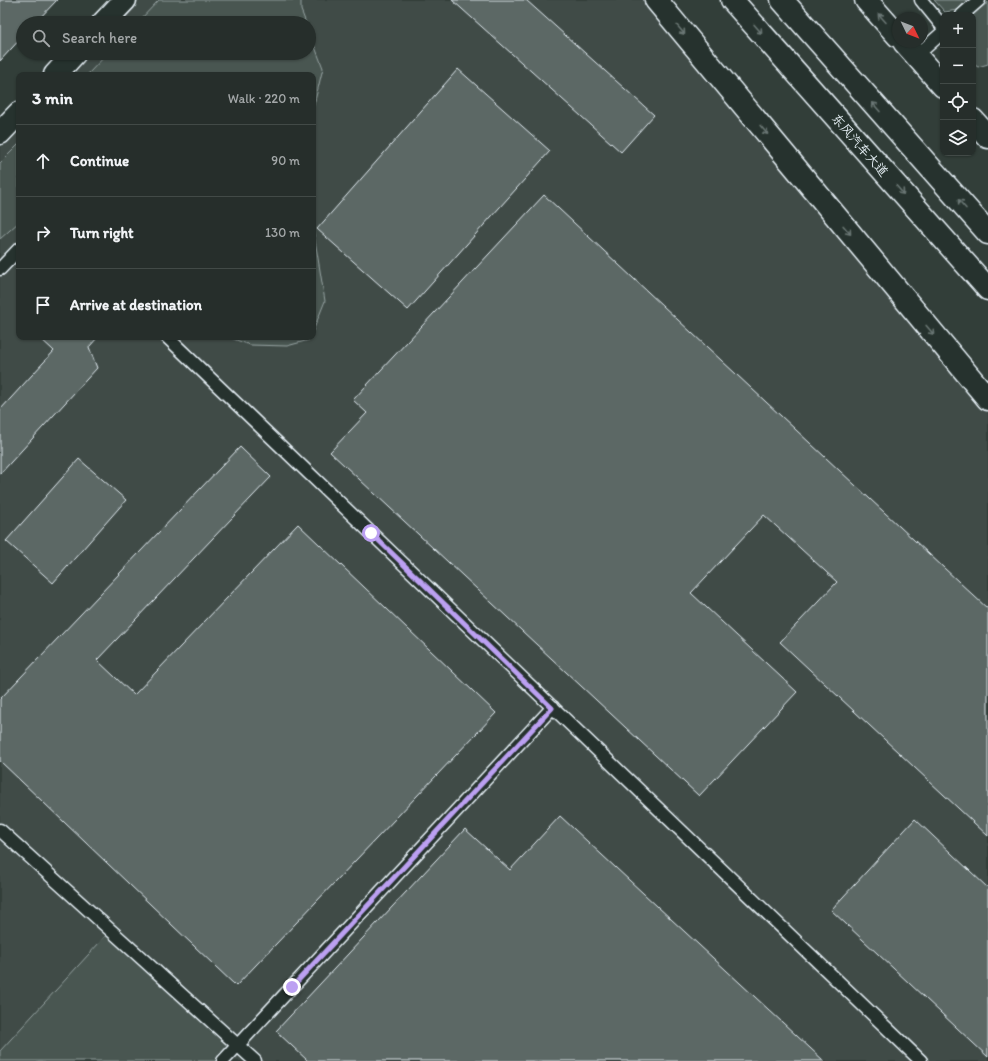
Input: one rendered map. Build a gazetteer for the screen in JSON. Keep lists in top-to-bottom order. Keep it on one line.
{"streets":{"street":["东风汽车大道"]},"north":"bottom right","page":{"map_buttons":["+","−"],"search":"Search here","heading":["3 min","Walk · 220 m"],"list":[["Continue","90 m"],["Turn right","130 m"],"Arrive at destination"]}}
